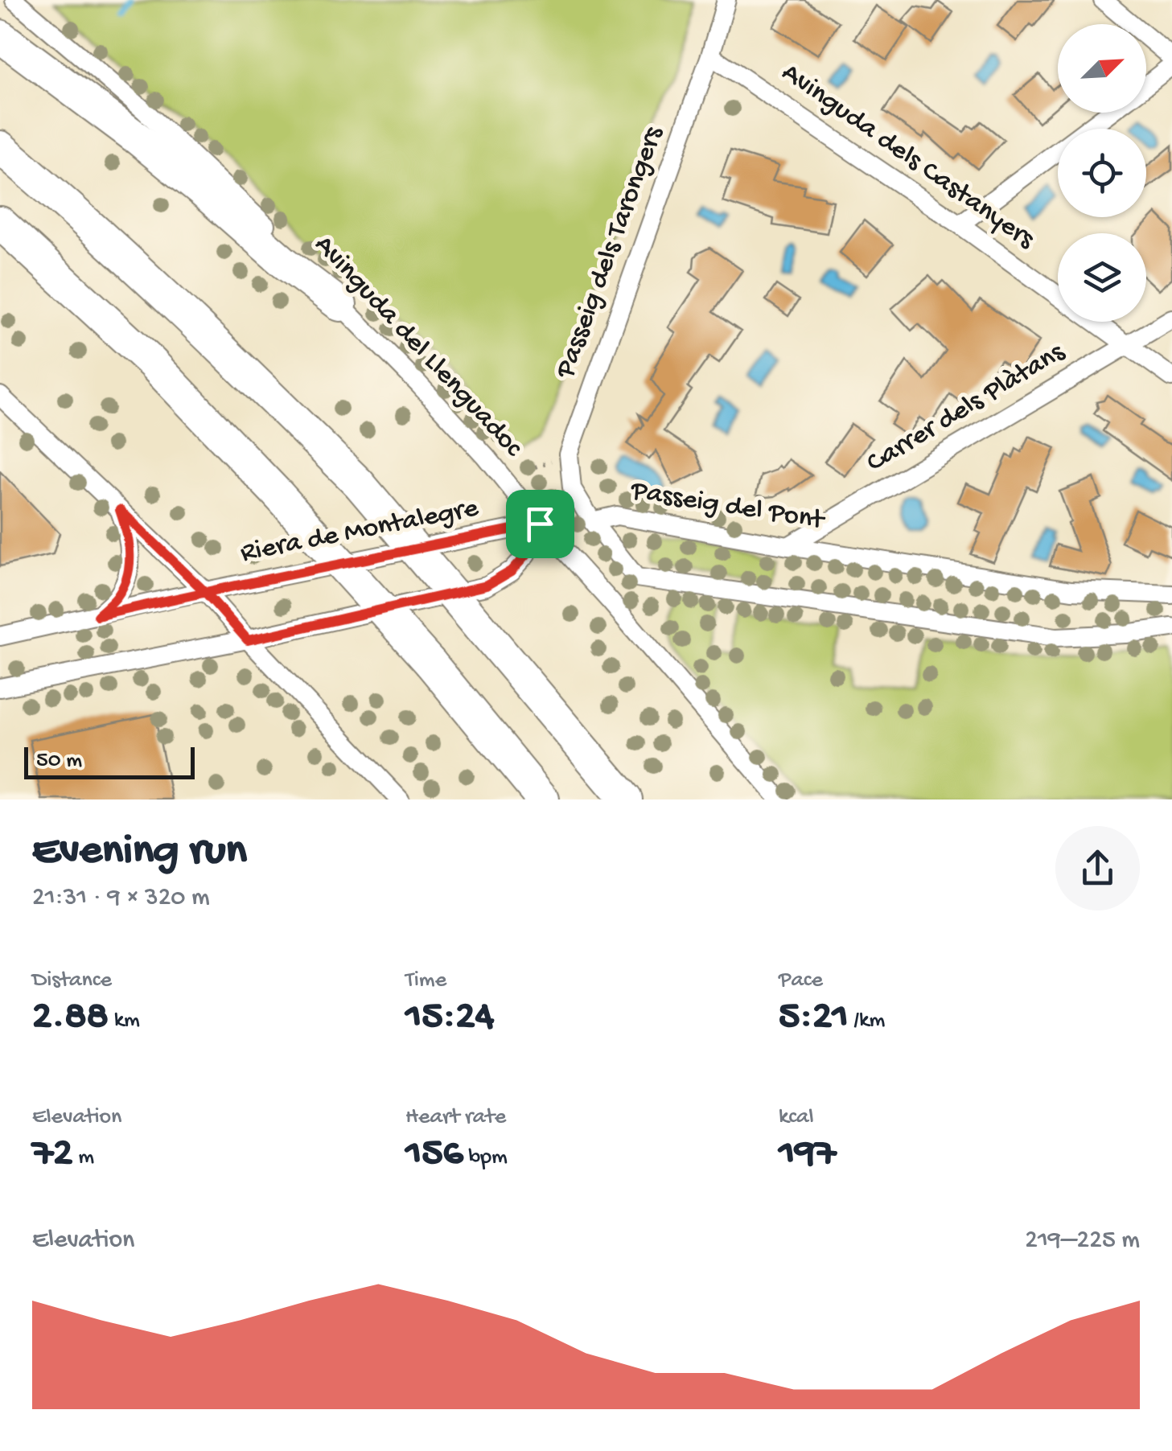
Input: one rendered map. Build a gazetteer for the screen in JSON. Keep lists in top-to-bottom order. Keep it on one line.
{"streets":{"street":["Avinguda dels Castanyers","Passeig dels Tarongers","Avinguda del Llenguadoc","Carrer dels Plàtans","Passeig del Pont","Riera de Montalegre"]},"crossings":[["Avinguda dels Castanyers","Passeig dels Tarongers"],["Avinguda dels Castanyers","Carrer dels Plàtans"],["Passeig dels Tarongers","Passeig del Pont"],["Avinguda del Llenguadoc","Riera de Montalegre"],["Carrer dels Plàtans","Passeig del Pont"]],"scale_bar":"50 m","north":"top right","page":{"scale":"50 m","heading":["Evening run","21:31 · 9 × 320 m"],"stats":[["Distance","2.88 km"],["Time","15:24"],["Pace","5:21 /km"],["Elevation","72 m"],["Heart rate","156 bpm"],["kcal","197"]],"chart":["Elevation","219–225 m"]}}
